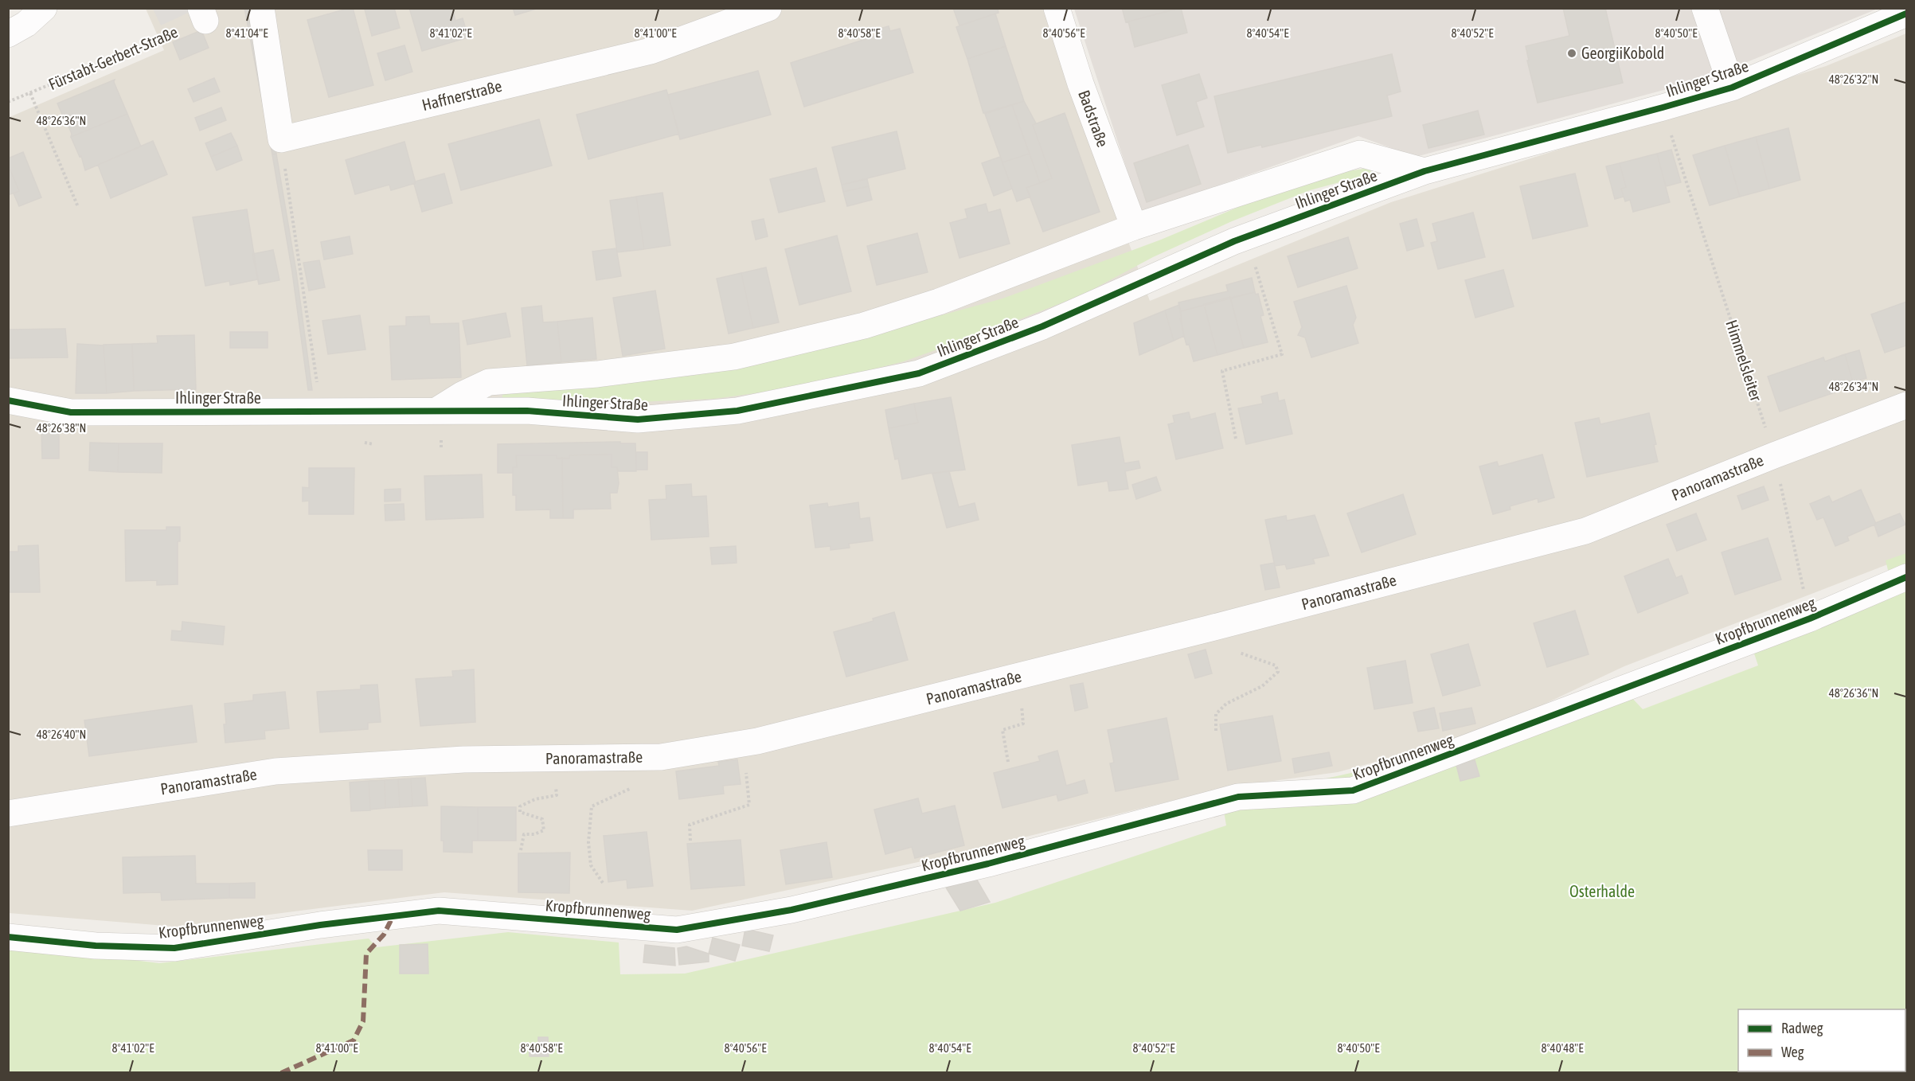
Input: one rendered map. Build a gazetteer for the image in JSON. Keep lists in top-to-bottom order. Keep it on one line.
{"streets":{"street":["Ihlinger Straße","Haffnerstraße","Badstraße","Panoramastraße","Kropfbrunnenweg"],"path":["Fürstabt-Gerbert-Straße","Himmelsleiter"]},"crossings":[["Ihlinger Straße","Badstraße"],["Ihlinger Straße","Himmelsleiter"],["Himmelsleiter","Panoramastraße"],["Himmelsleiter","Kropfbrunnenweg"]],"parks":["Osterhalde"],"places":["GeorgiiKobold"],"legend":["Radweg","Weg"],"coordinates":["8°41'04\"E","8°41'02\"E","8°41'00\"E","8°40'58\"E","8°40'56\"E","8°40'54\"E","8°40'52\"E","8°40'50\"E","48°26'32\"N","48°26'36\"N","48°26'34\"N","48°26'38\"N","48°26'40\"N","8°40'48\"E"]}
